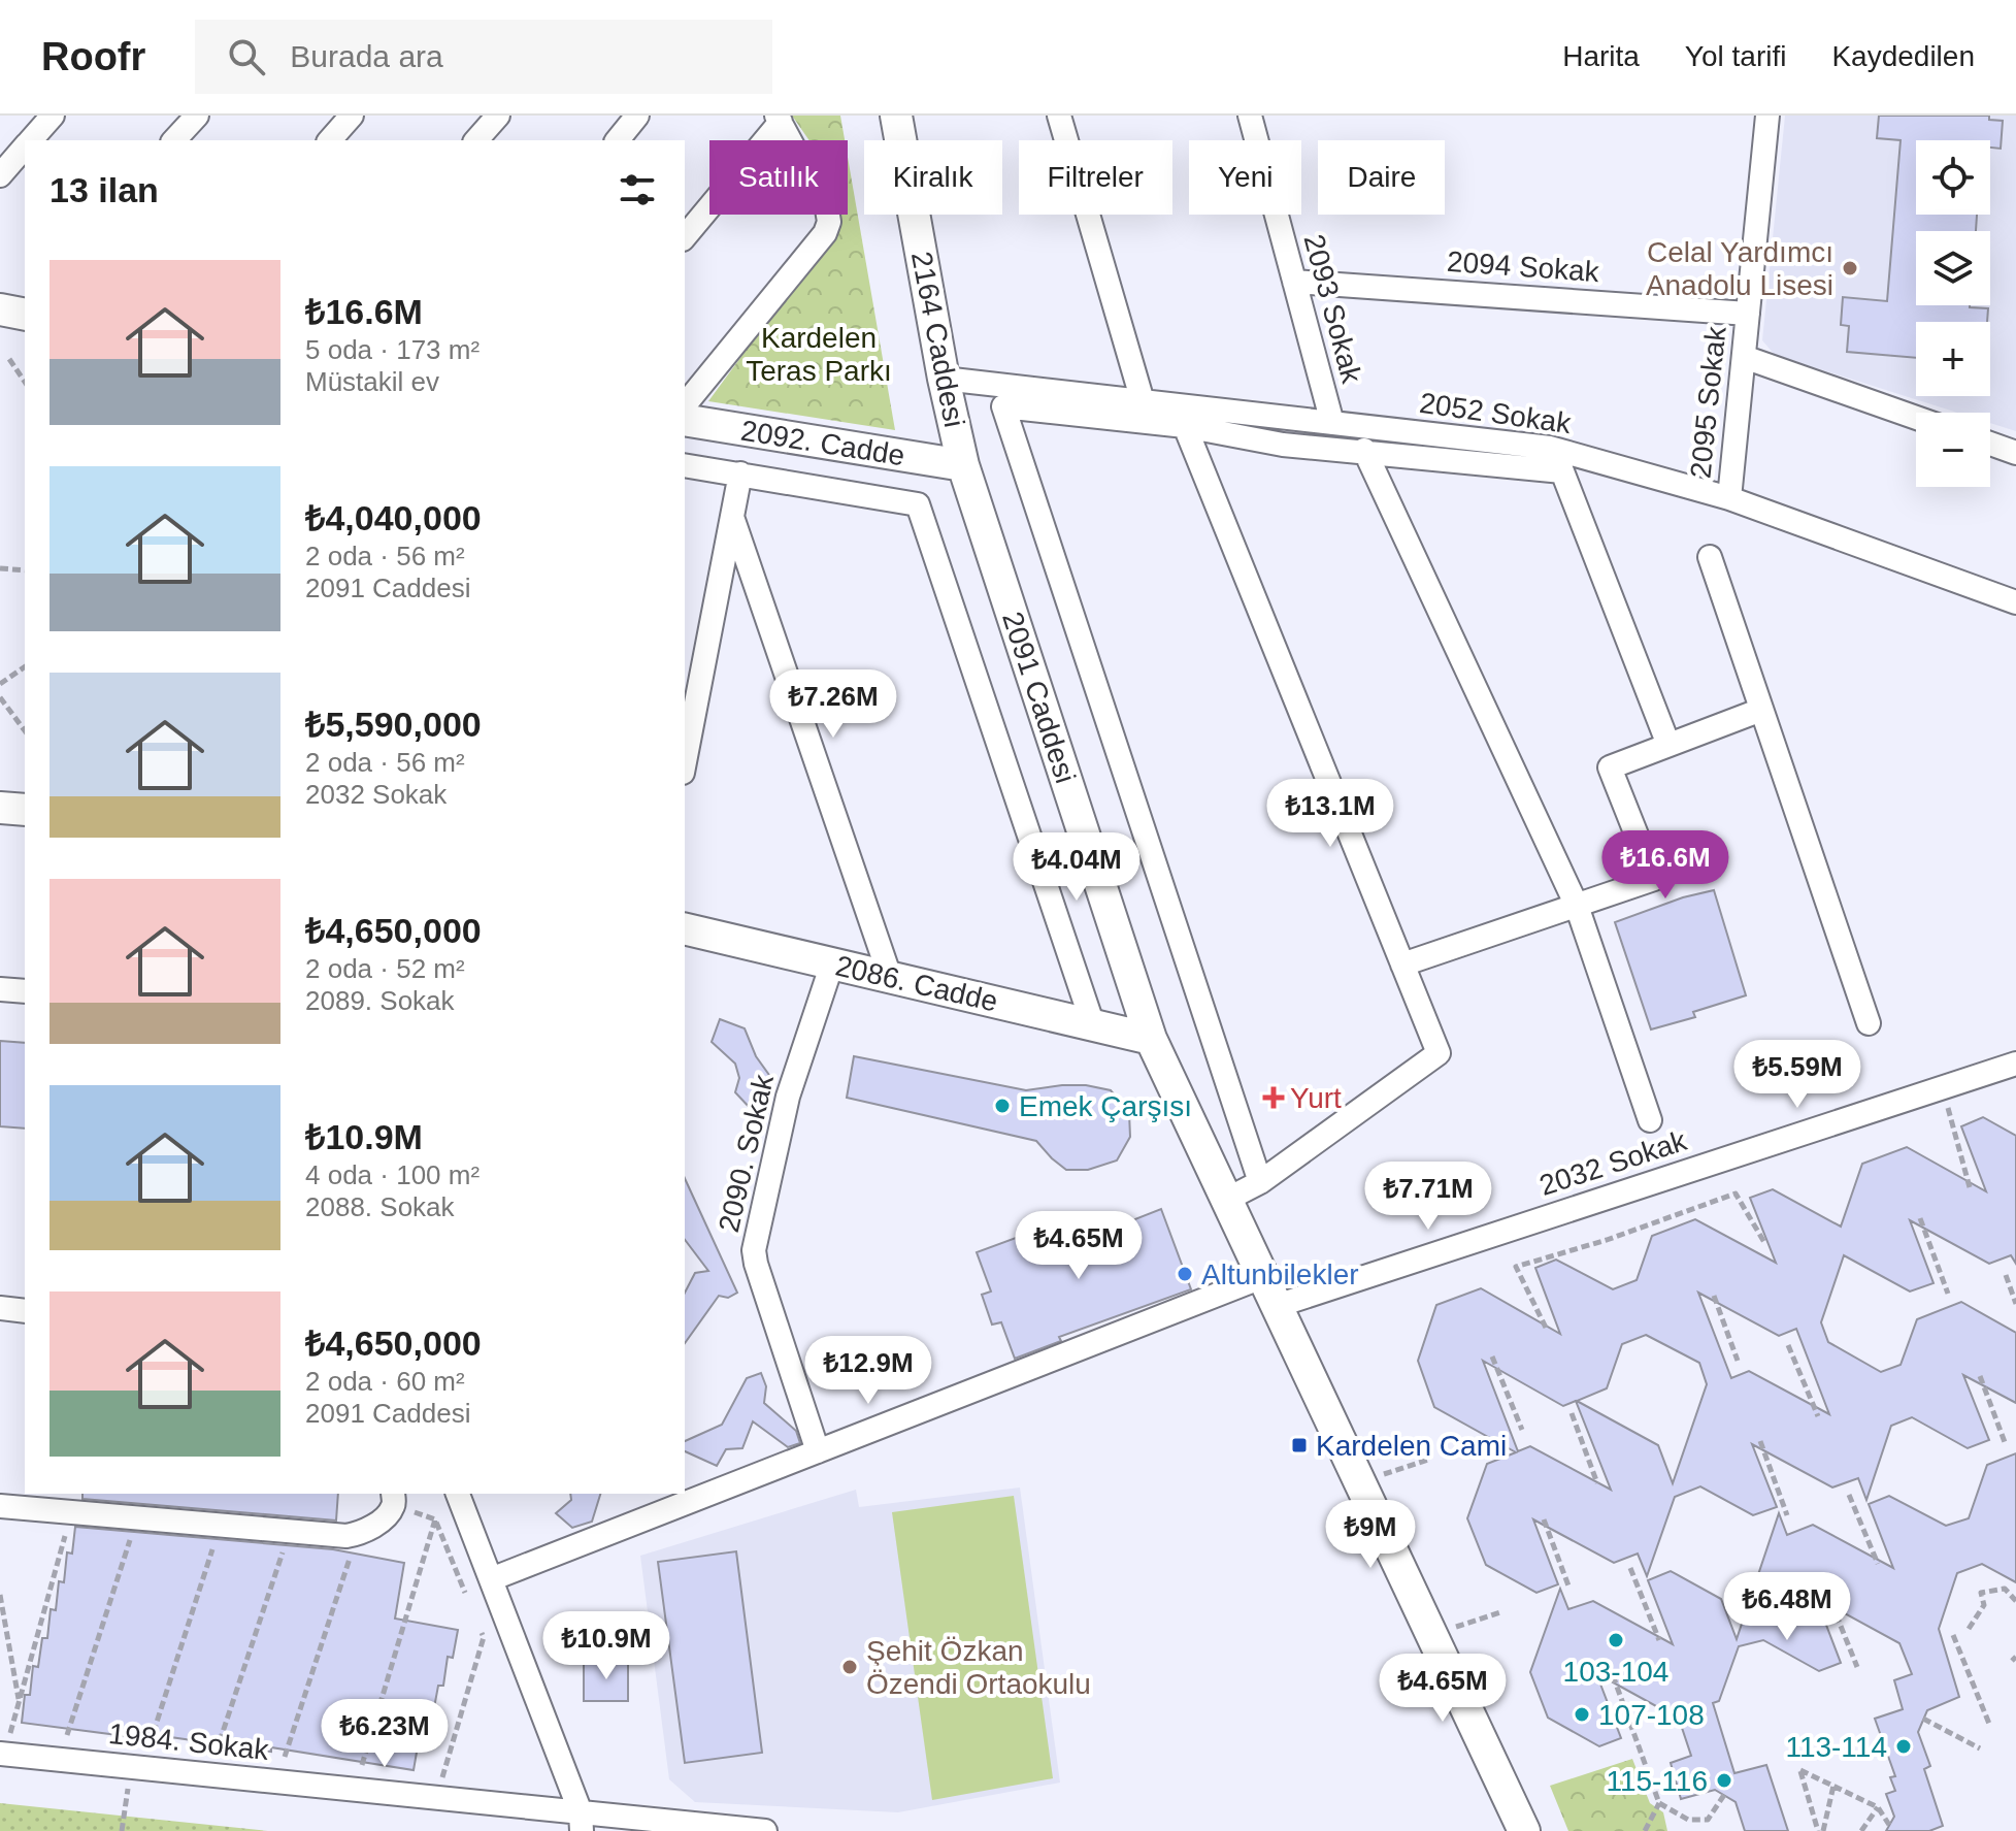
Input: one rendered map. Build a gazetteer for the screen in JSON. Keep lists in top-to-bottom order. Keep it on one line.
{"streets":{"street":["2094 Sokak","2093 Sokak","2164 Caddesi","2095 Sokak","2052 Sokak","2092. Cadde","2091 Caddesi","2086. Cadde","2090. Sokak","2032 Sokak","1984. Sokak"]},"crossings":[["2094 Sokak","2093 Sokak"],["2094 Sokak","2095 Sokak"],["2093 Sokak","2052 Sokak"],["2164 Caddesi","2052 Sokak"],["2164 Caddesi","2092. Cadde"],["2164 Caddesi","2091 Caddesi"],["2095 Sokak","2052 Sokak"],["2092. Cadde","2091 Caddesi"],["2091 Caddesi","2086. Cadde"],["2091 Caddesi","2032 Sokak"],["2086. Cadde","2090. Sokak"]],"parks":["Kardelen Teras Parkı"],"places":{"other":["Celal Yardımcı Anadolu Lisesi","Emek Çarşısı","Altunbilekler","103-104","Şehit Özkan Özendi Ortaokulu","107-108","113-114","115-116"],"health":["Yurt"],"transit":["Kardelen Cami"]},"page":{"header":"Roofr","search":"Burada ara","nav":["Harita","Yol tarifi","Kaydedilen"],"map_buttons":["+","−"],"chip":["Satılık","Kiralık","Filtreler","Yeni","Daire"],"heading":"13 ilan","list":[{"name":"₺16.6M","note":"5 oda · 173 m² · Müstakil ev"},{"name":"₺4,040,000","note":"2 oda · 56 m² · 2091 Caddesi"},{"name":"₺5,590,000","note":"2 oda · 56 m² · 2032 Sokak"},{"name":"₺4,650,000","note":"2 oda · 52 m² · 2089. Sokak"},{"name":"₺10.9M","note":"4 oda · 100 m² · 2088. Sokak"},{"name":"₺4,650,000","note":"2 oda · 60 m² · 2091 Caddesi"}],"price":["₺7.26M","₺13.1M","₺16.6M","₺4.04M","₺5.59M","₺7.71M","₺4.65M","₺12.9M","₺9M","₺6.48M","₺10.9M","₺4.65M","₺6.23M"]}}
